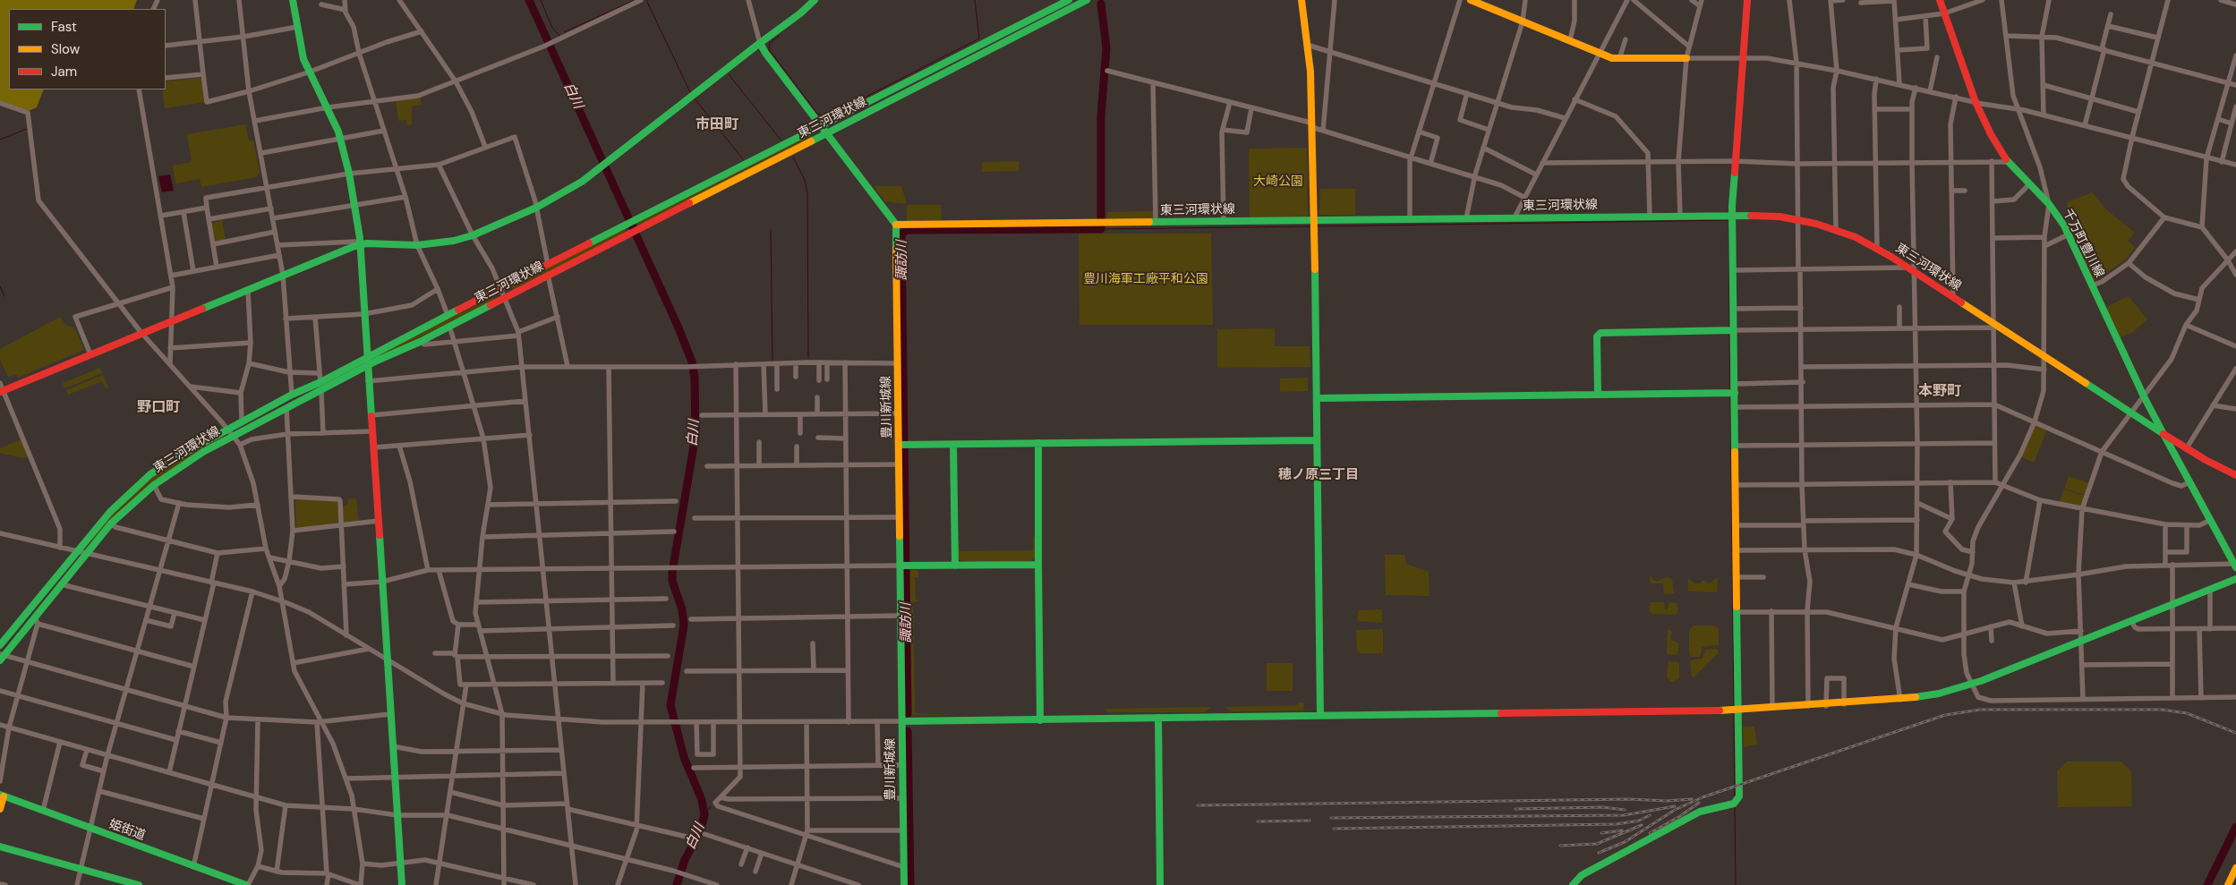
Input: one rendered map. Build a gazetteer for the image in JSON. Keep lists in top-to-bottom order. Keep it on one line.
{"streets":{"street":["東三河環状線","千万町豊川線","豊川新城線","姫街道"]},"crossings":[["東三河環状線","千万町豊川線"],["東三河環状線","豊川新城線"]],"districts":["市田町","本野町","野口町","穂ノ原三丁目"],"water":["白川","諏訪川"],"parks":["大崎公園","豊川海軍工廠平和公園"],"legend":["Fast","Slow","Jam"]}
